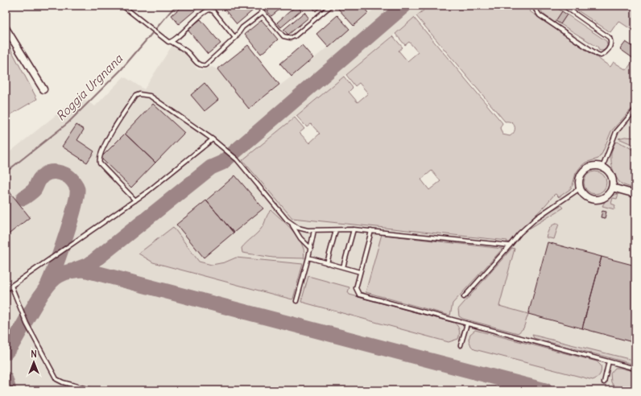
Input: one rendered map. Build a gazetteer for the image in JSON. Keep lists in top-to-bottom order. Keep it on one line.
{"water":["Roggia Urgnana"],"north":"top"}
